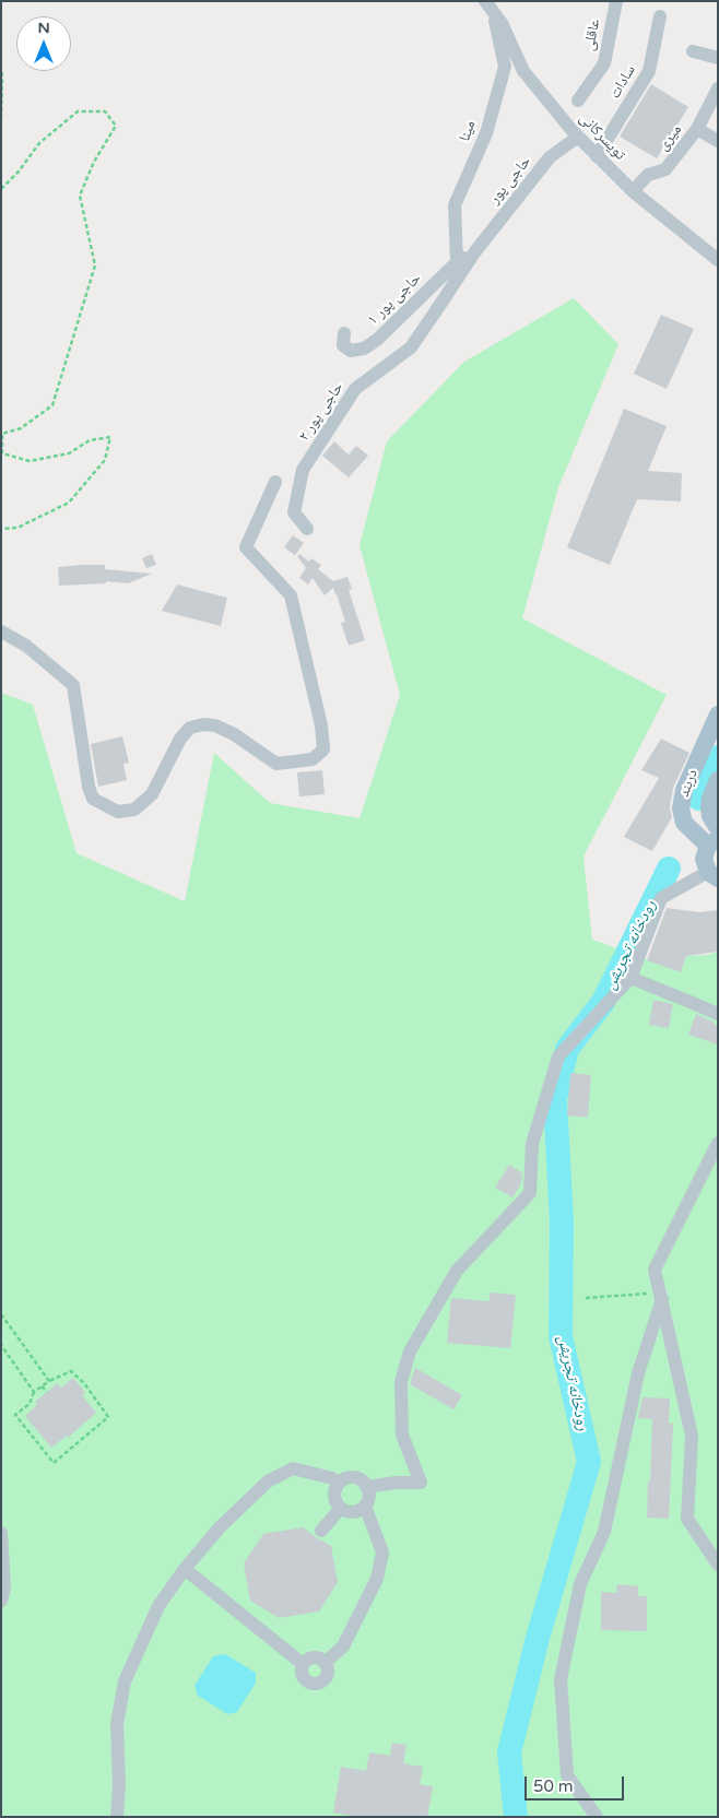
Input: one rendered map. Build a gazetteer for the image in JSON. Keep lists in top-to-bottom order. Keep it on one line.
{"streets":{"main road":["دربند"],"street":["عاقلی","سادات","مینا","تویسرکانی","میری","حاجی پور","حاجی پور ۱","حاجی پور ۲"]},"crossings":[["سادات","تویسرکانی"],["مینا","تویسرکانی"],["مینا","حاجی پور ۱"],["تویسرکانی","میری"],["تویسرکانی","حاجی پور"],["حاجی پور","حاجی پور ۱"],["حاجی پور","حاجی پور ۲"],["حاجی پور ۱","حاجی پور ۲"]],"water":["رودخانه تجریش"],"scale_bar":"50 m","north":"top"}
